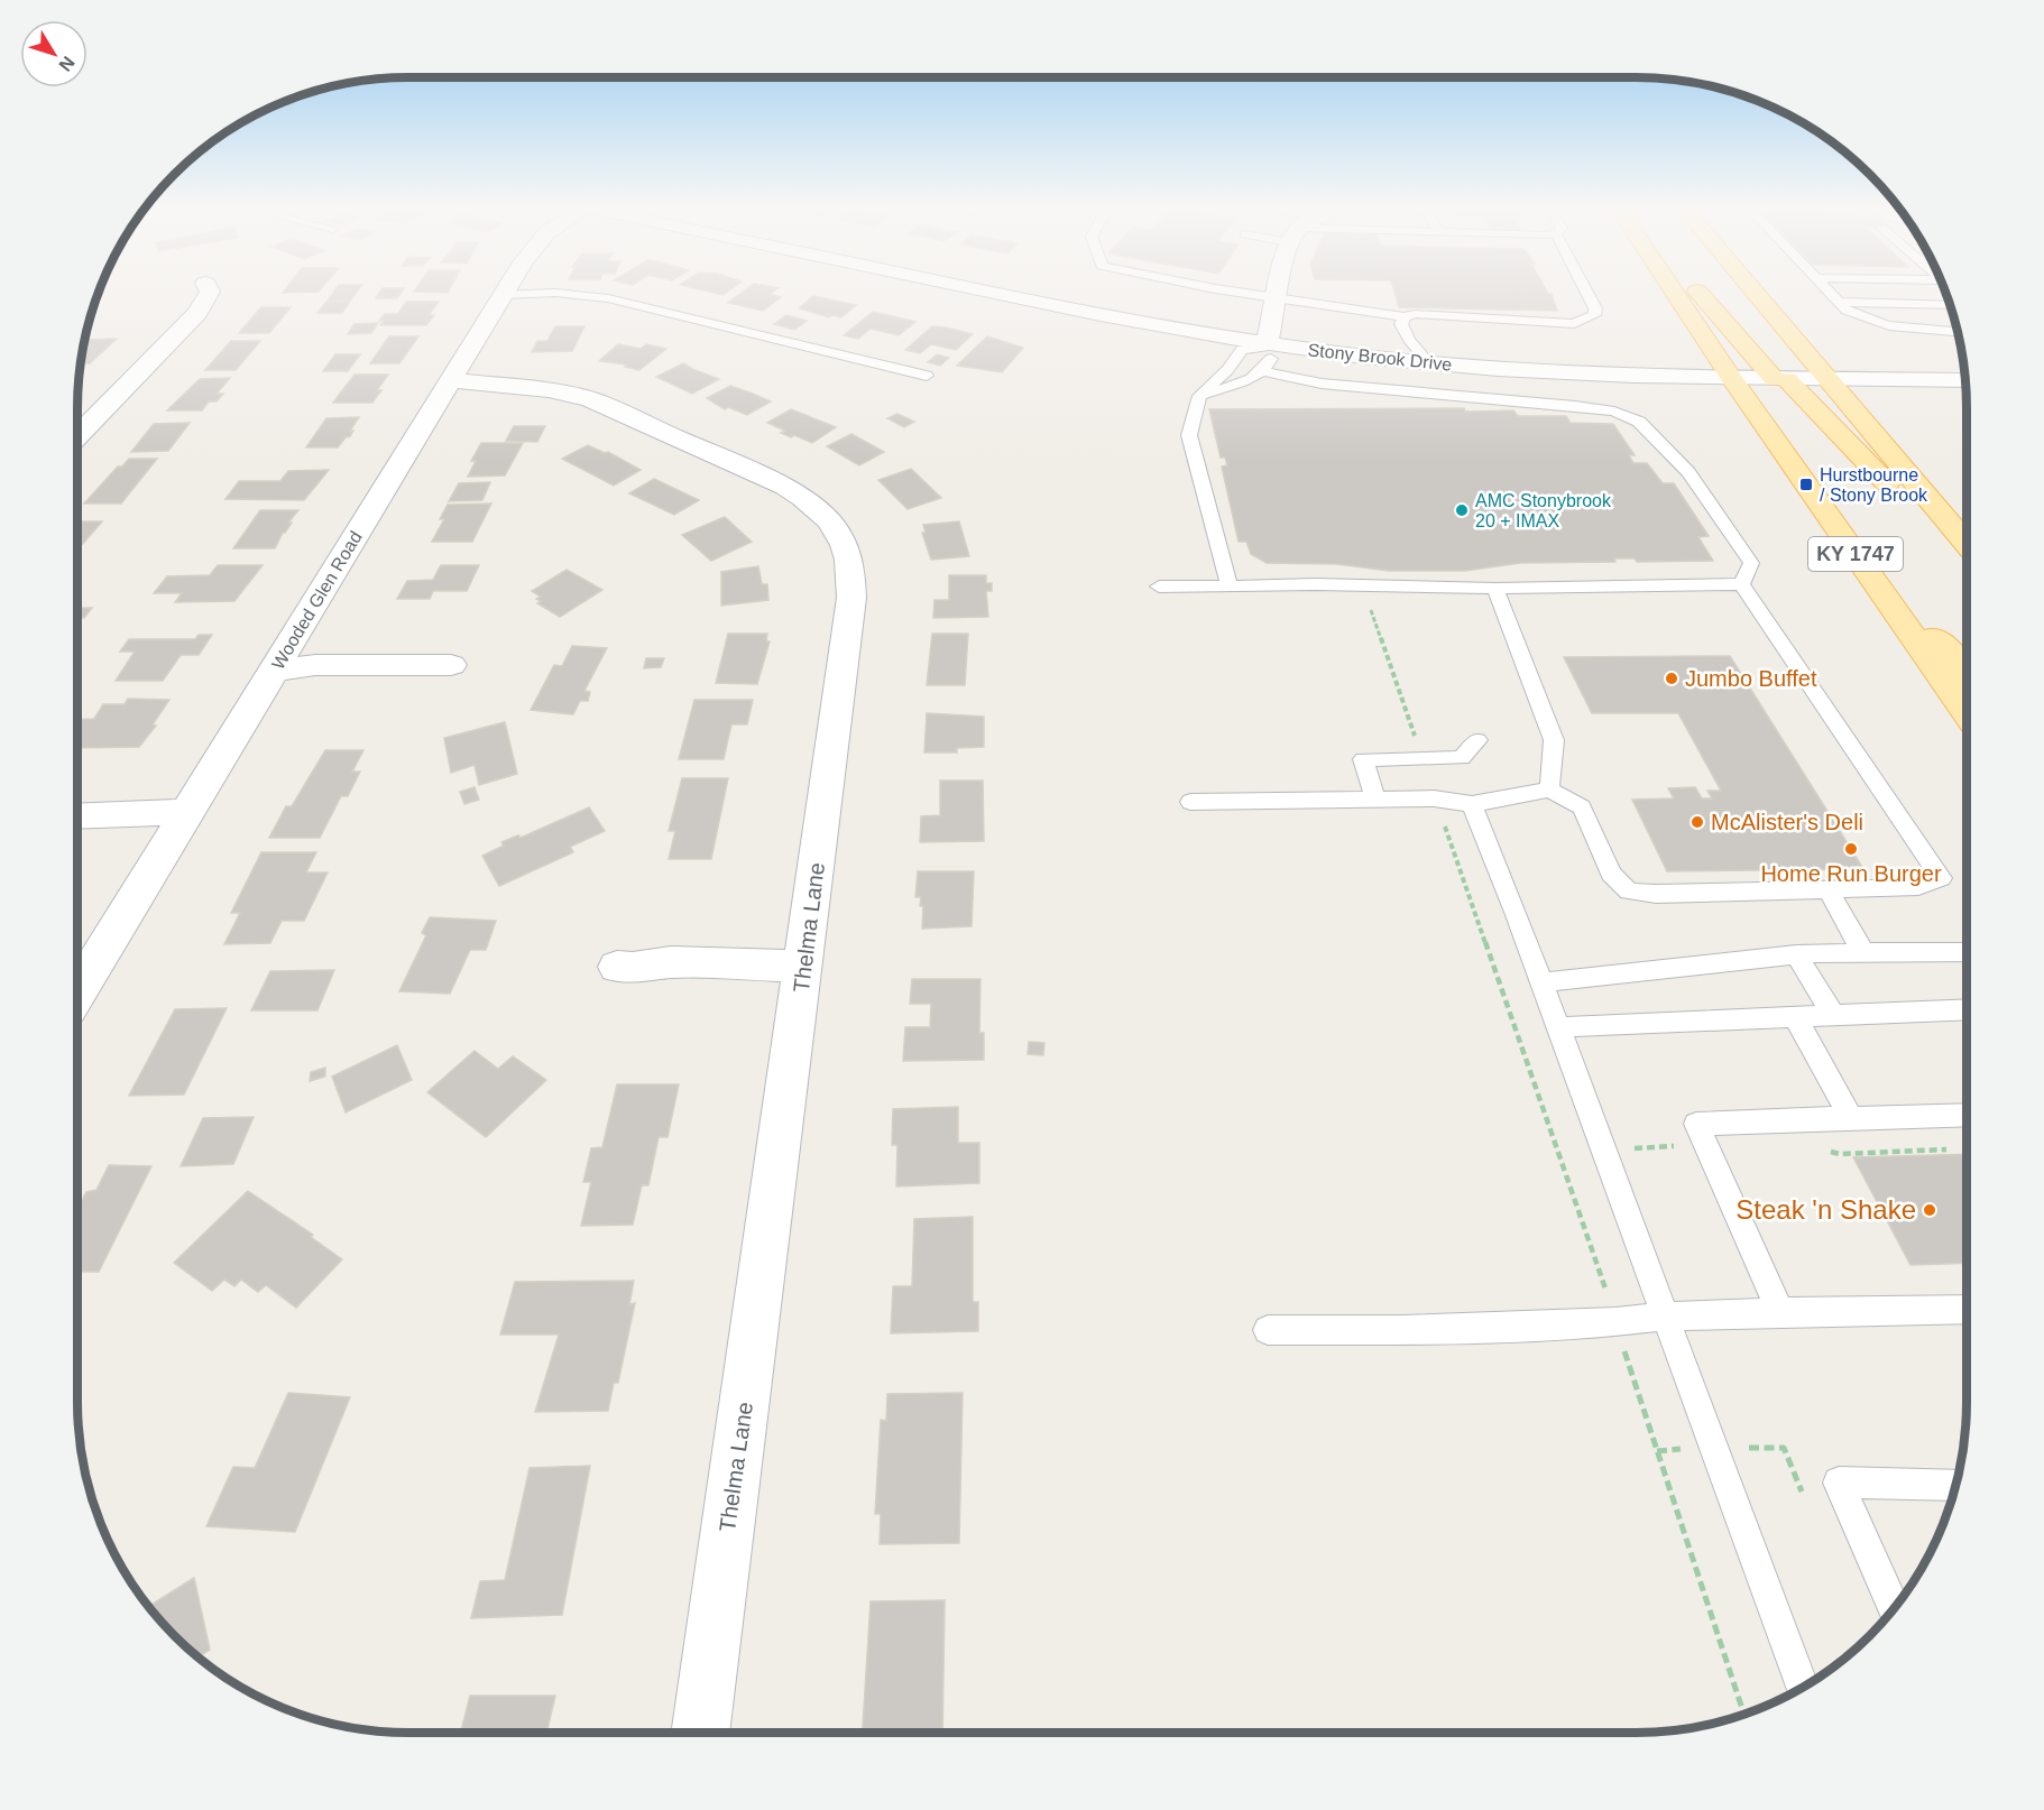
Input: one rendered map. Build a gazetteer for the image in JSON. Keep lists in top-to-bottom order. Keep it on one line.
{"streets":{"main road":["KY 1747"],"street":["Stony Brook Drive","Wooded Glen Road","Thelma Lane"]},"crossings":[["Stony Brook Drive","KY 1747"],["Wooded Glen Road","Thelma Lane"]],"places":{"transit":["Hurstbourne / Stony Brook"],"other":["AMC Stonybrook 20 + IMAX","Jumbo Buffet","McAlister's Deli","Home Run Burger","Steak 'n Shake"]},"north":"bottom right"}
